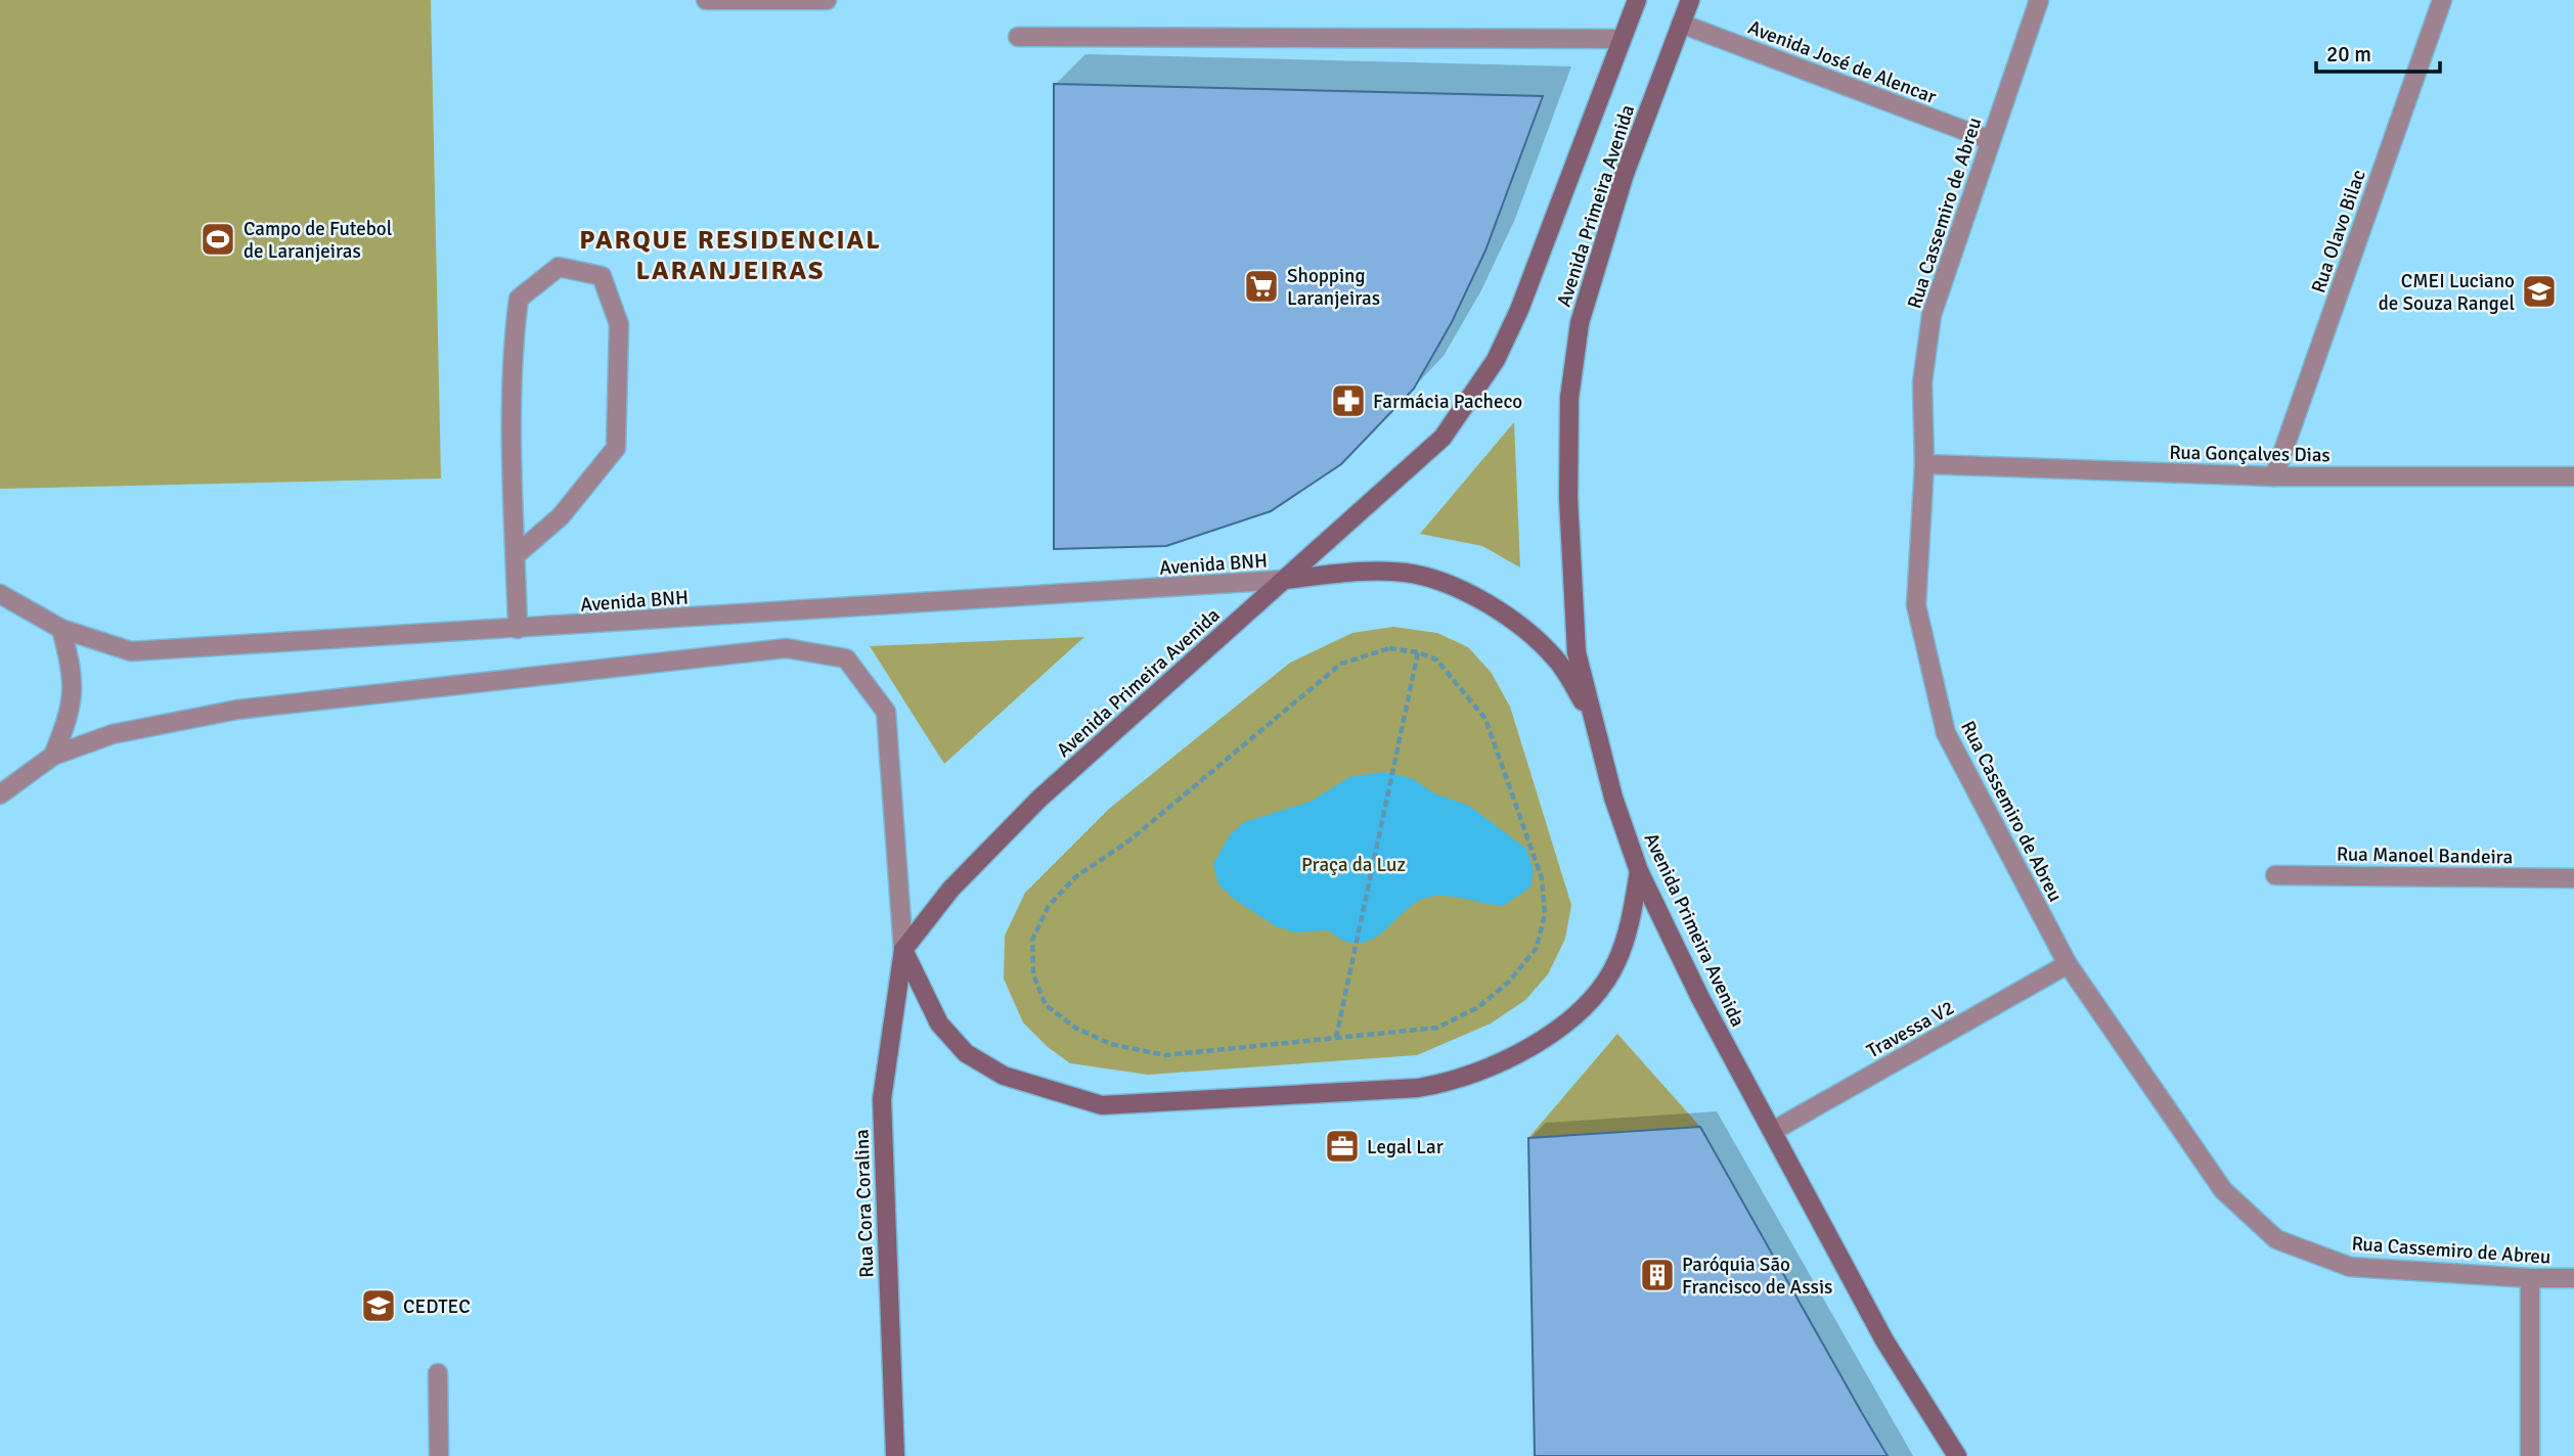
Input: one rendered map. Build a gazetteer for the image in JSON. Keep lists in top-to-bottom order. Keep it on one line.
{"streets":{"main road":["Avenida Primeira Avenida","Rua Cora Coralina"],"street":["Avenida José de Alencar","Rua Cassemiro de Abreu","Rua Olavo Bilac","Rua Gonçalves Dias","Avenida BNH","Rua Manoel Bandeira","Travessa V2"]},"crossings":[["Avenida José de Alencar","Avenida Primeira Avenida"],["Avenida José de Alencar","Rua Cassemiro de Abreu"],["Avenida Primeira Avenida","Avenida BNH"],["Avenida Primeira Avenida","Travessa V2"],["Avenida Primeira Avenida","Rua Cora Coralina"],["Rua Cassemiro de Abreu","Rua Gonçalves Dias"],["Rua Cassemiro de Abreu","Travessa V2"],["Rua Olavo Bilac","Rua Gonçalves Dias"]],"districts":["PARQUE RESIDENCIAL LARANJEIRAS"],"parks":["Praça da Luz"],"places":{"sports":["Campo de Futebol de Laranjeiras"],"supermarket":["Shopping Laranjeiras"],"school or university":["CMEI Luciano de Souza Rangel","CEDTEC"],"pharmacy":["Farmácia Pacheco"],"office":["Legal Lar"],"building":["Paróquia São Francisco de Assis"]},"scale_bar":"20 m"}
